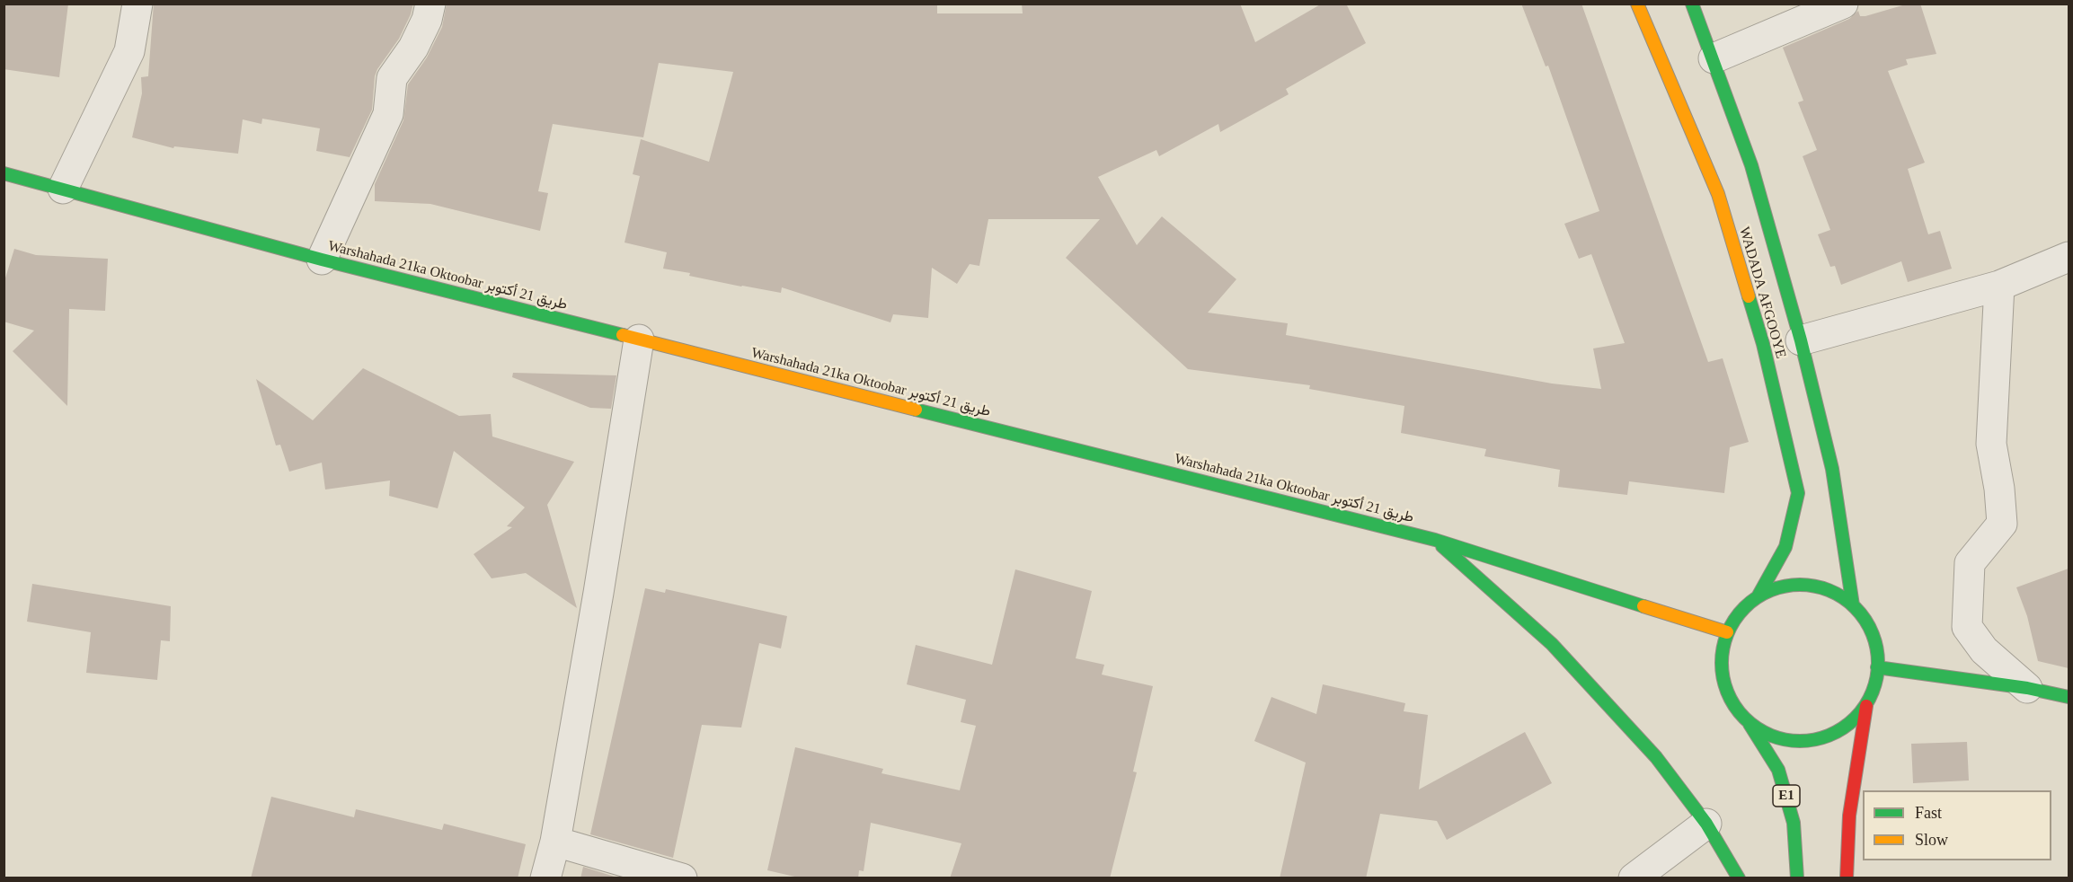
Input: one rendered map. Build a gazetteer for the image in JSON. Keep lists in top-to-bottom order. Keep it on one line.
{"streets":{"main road":["Warshahada 21ka Oktoobar طريق 21 أكتوبر","WADADA AFGOOYE","E1"]},"crossings":[["Warshahada 21ka Oktoobar طريق 21 أكتوبر","WADADA AFGOOYE"],["Warshahada 21ka Oktoobar طريق 21 أكتوبر","E1"],["WADADA AFGOOYE","E1"]],"legend":["Fast","Slow"]}
